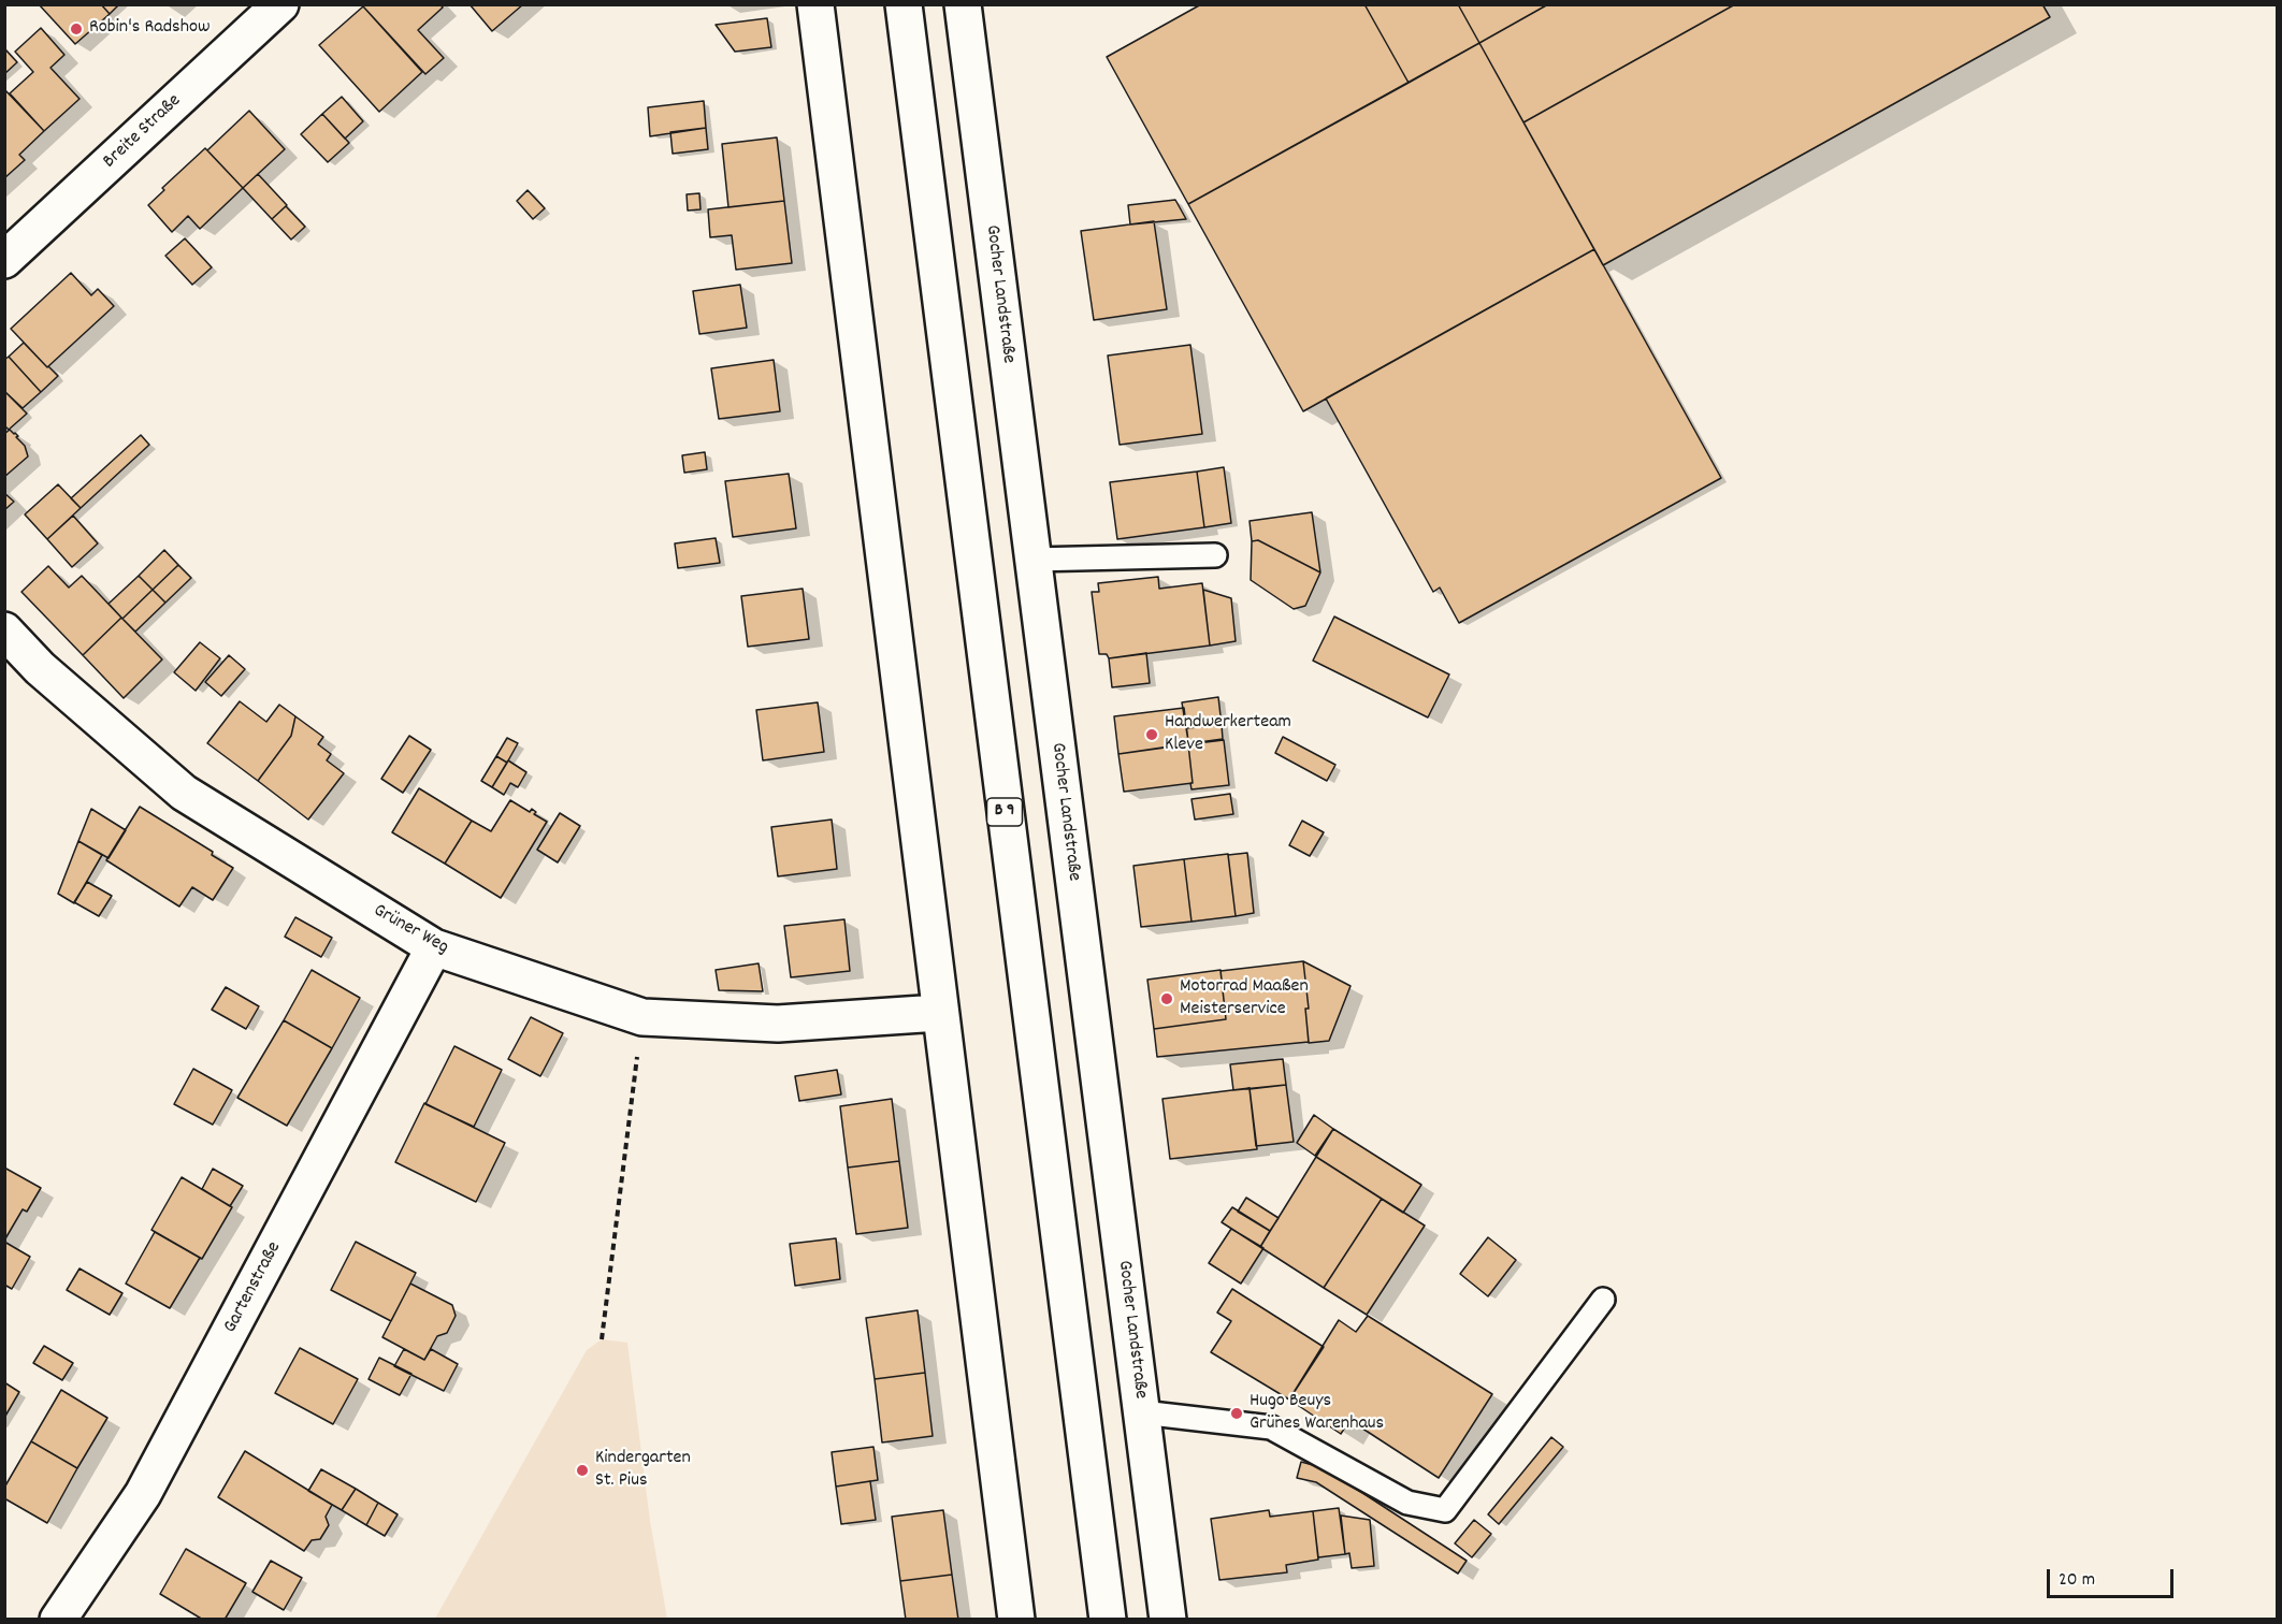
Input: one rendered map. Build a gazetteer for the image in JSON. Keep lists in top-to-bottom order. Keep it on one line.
{"streets":{"street":["Breite Straße","Gocher Landstraße","B 9","Grüner Weg","Gartenstraße"]},"crossings":[["Grüner Weg","Gartenstraße"]],"places":["Robin's Radshow","Handwerkerteam Kleve","Motorrad Maaßen Meisterservice","Hugo Beuys Grünes Warenhaus","Kindergarten St. Pius"],"scale_bar":"20 m"}
